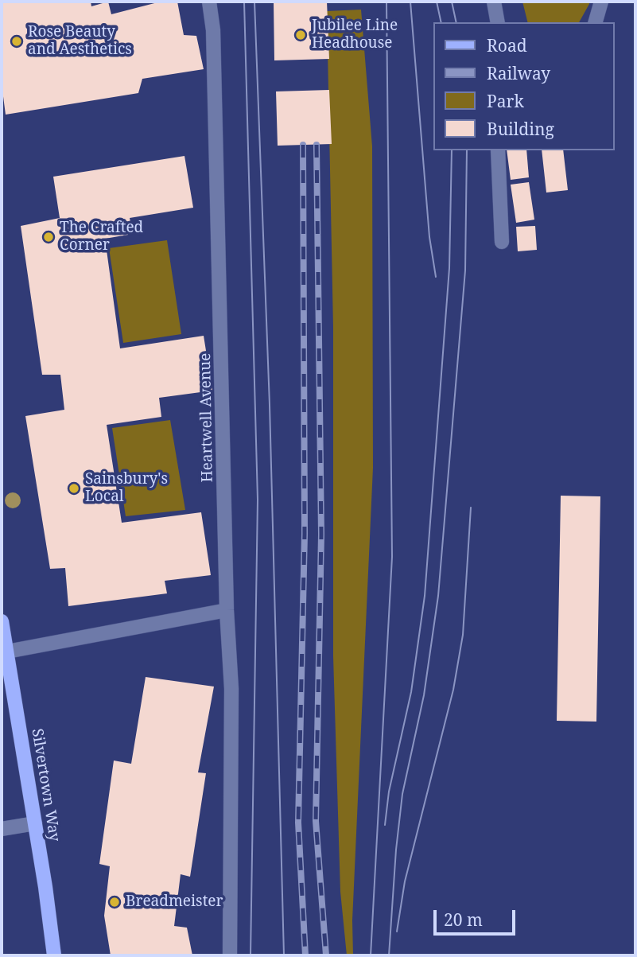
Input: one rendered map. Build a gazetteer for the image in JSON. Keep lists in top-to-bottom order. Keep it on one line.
{"streets":{"main road":["Silvertown Way"],"street":["Heartwell Avenue"]},"places":["Jubilee Line Headhouse","Rose Beauty and Aesthetics","The Crafted Corner","Sainsbury's Local","Breadmeister"],"legend":["Road","Railway","Park","Building"],"scale_bar":"20 m"}
